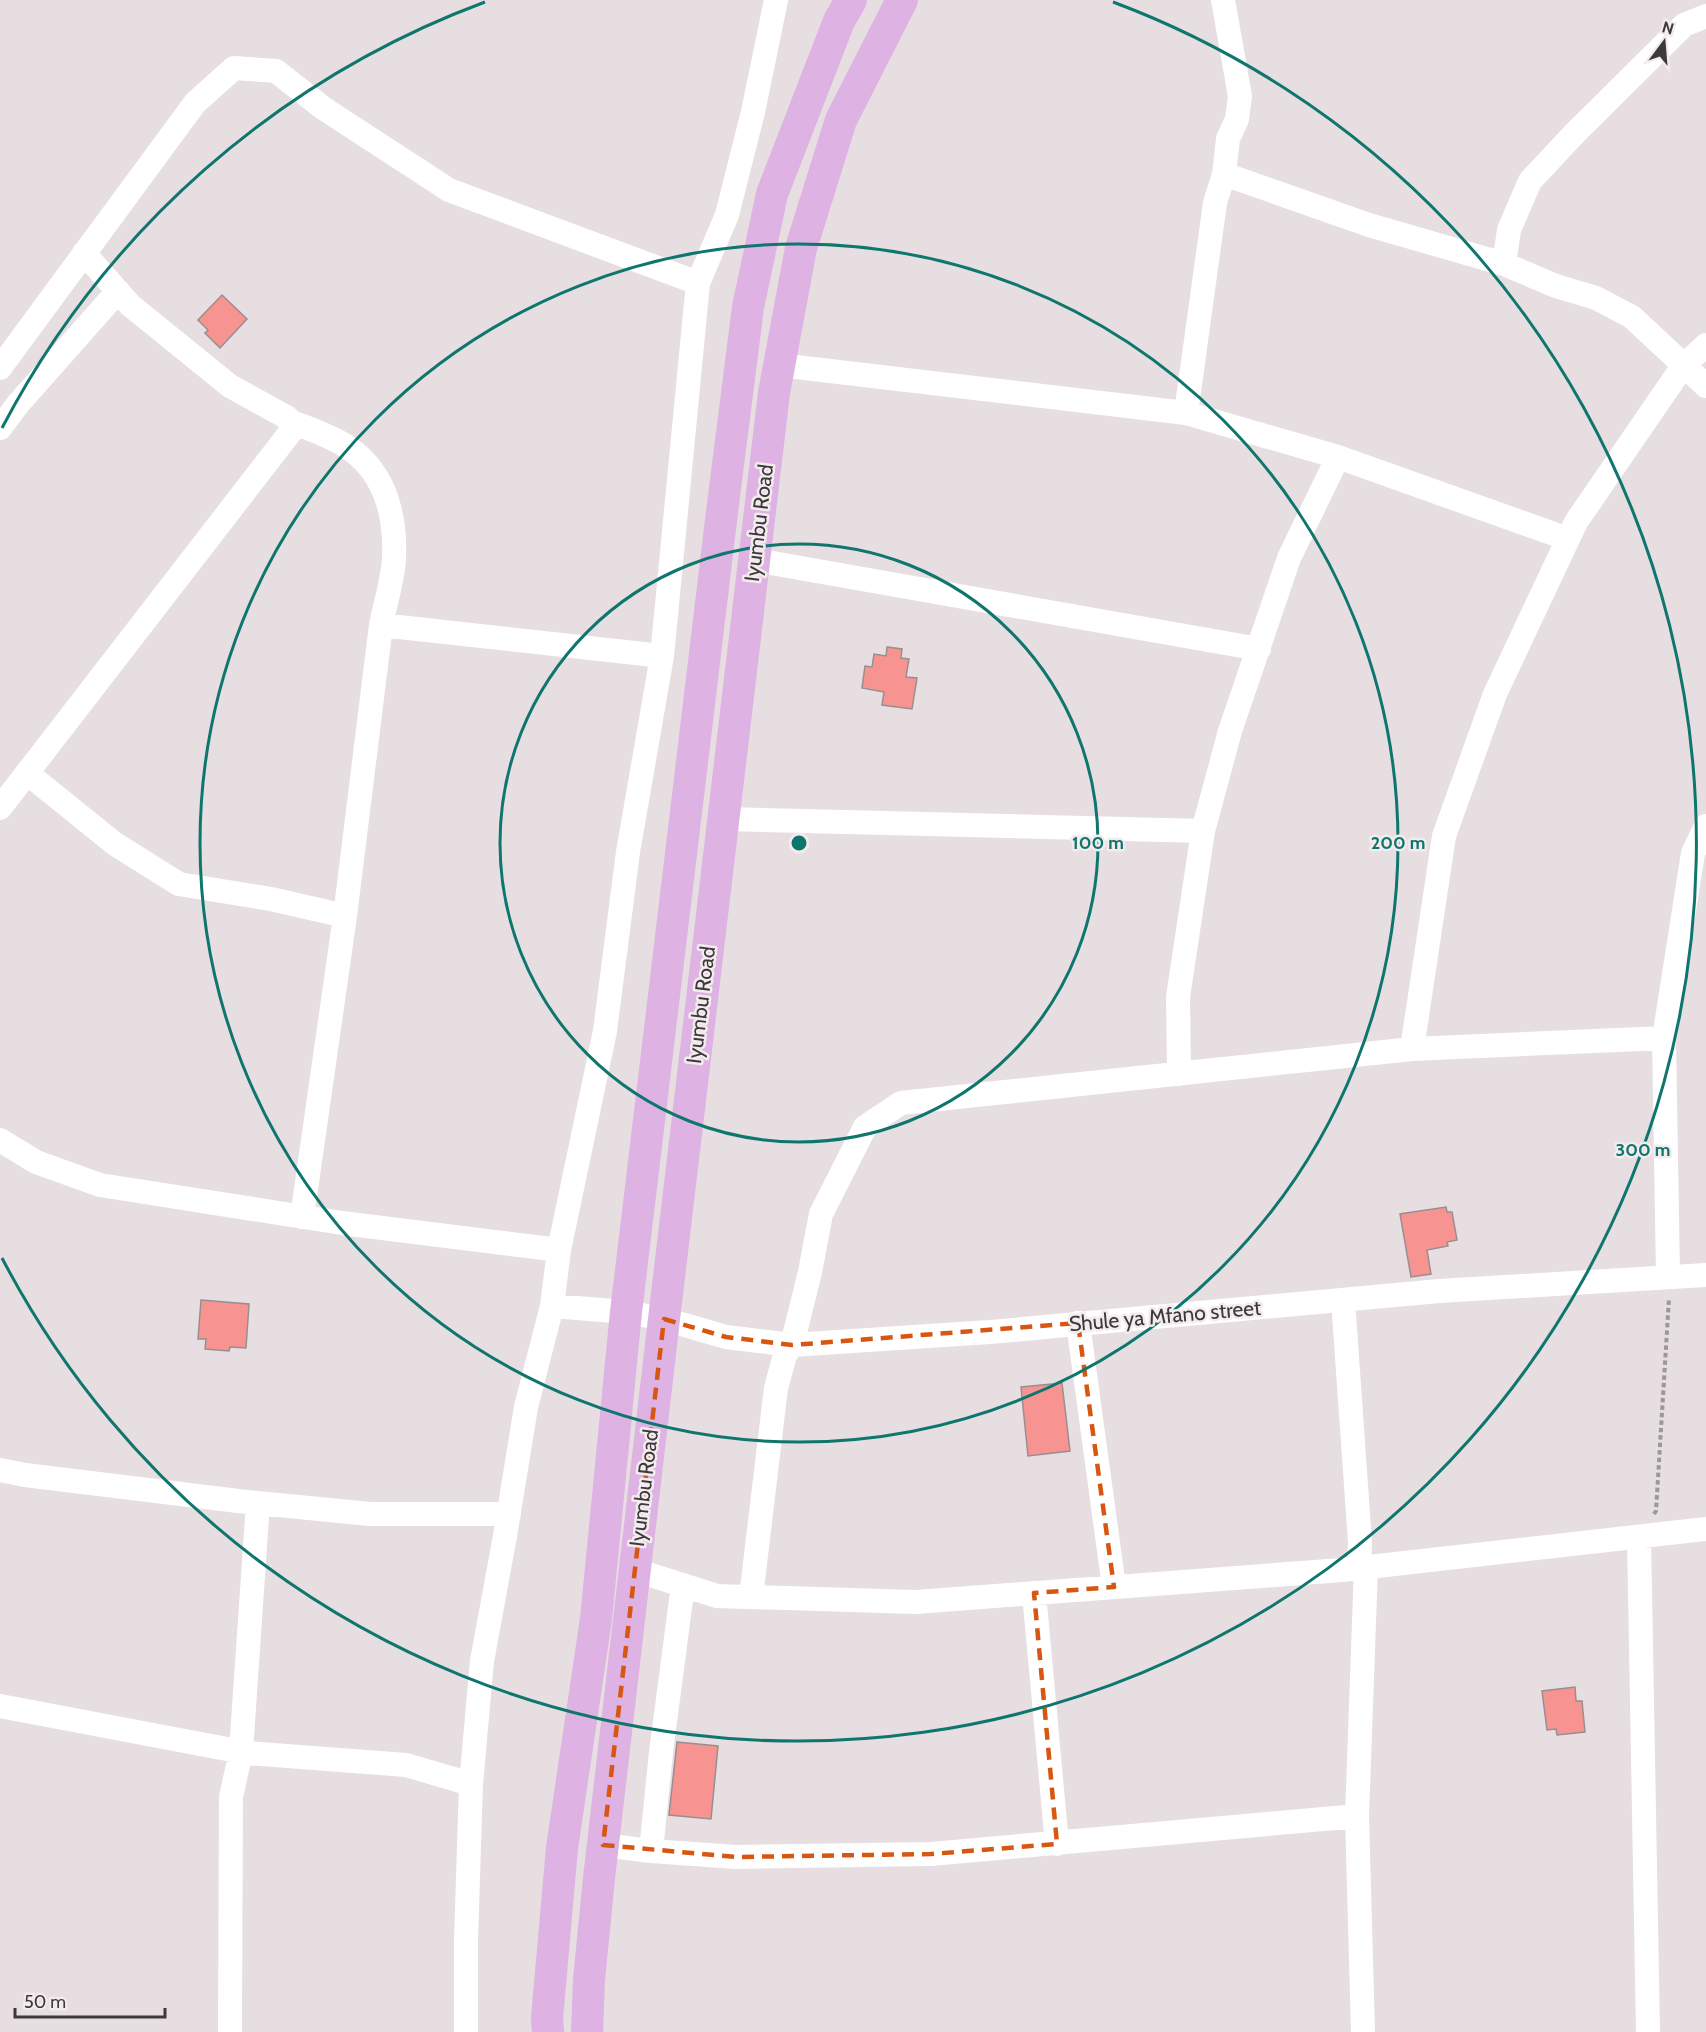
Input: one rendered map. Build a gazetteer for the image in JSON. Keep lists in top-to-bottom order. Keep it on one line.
{"streets":{"main road":["Iyumbu Road"],"street":["Shule ya Mfano street"]},"crossings":[["Iyumbu Road","Shule ya Mfano street"]],"scale_bar":"50 m","north":"top","rings":["100 m","200 m","300 m"]}
